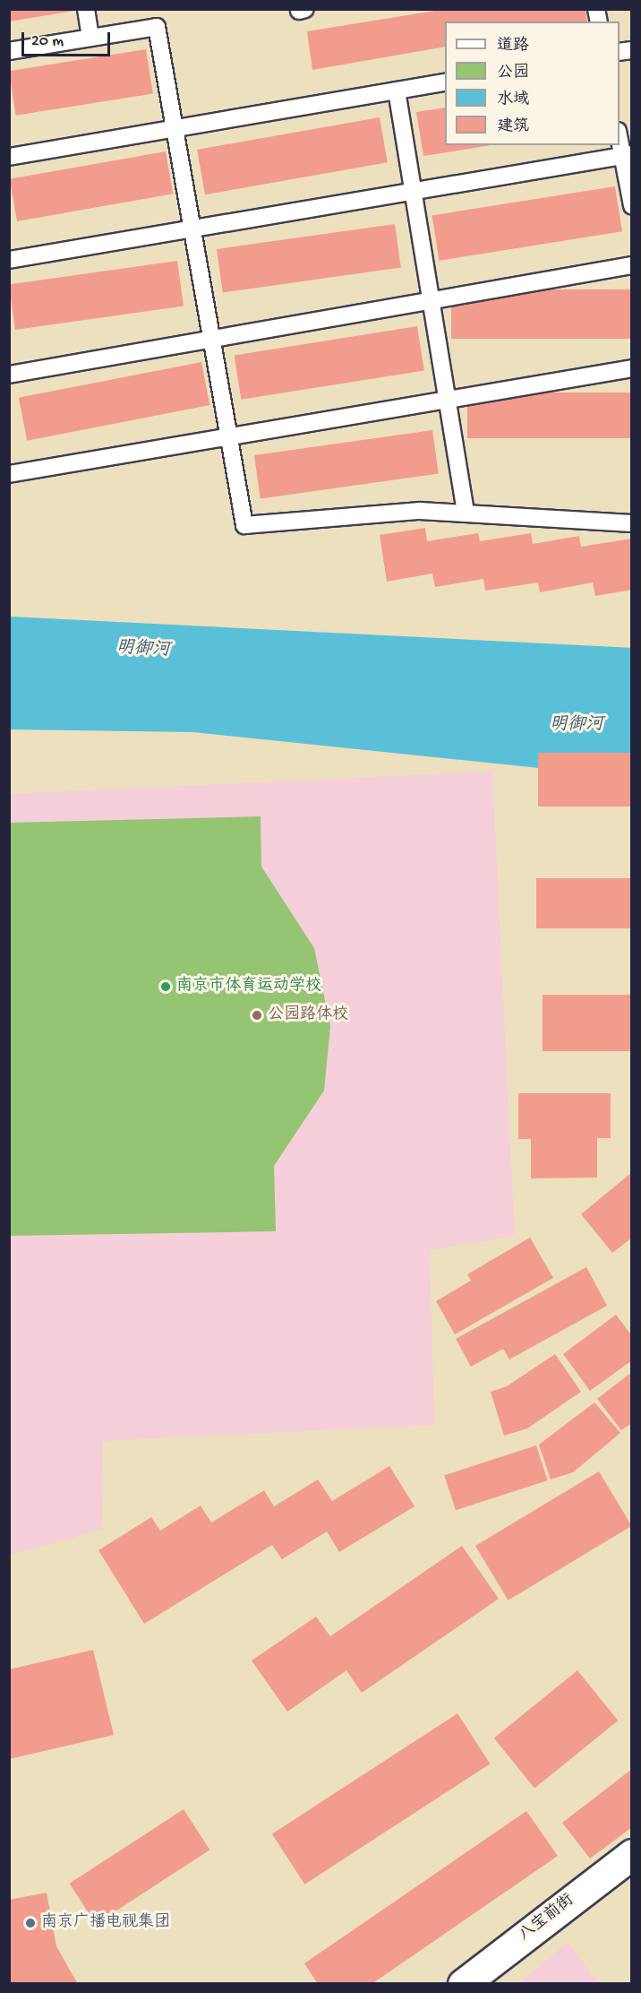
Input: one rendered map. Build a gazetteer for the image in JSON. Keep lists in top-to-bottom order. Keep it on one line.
{"streets":{"street":["八宝前街"]},"water":["明御河"],"places":["南京市体育运动学校","公园路体校","南京广播电视集团"],"legend":["道路","公园","水域","建筑"],"scale_bar":"20 m"}
